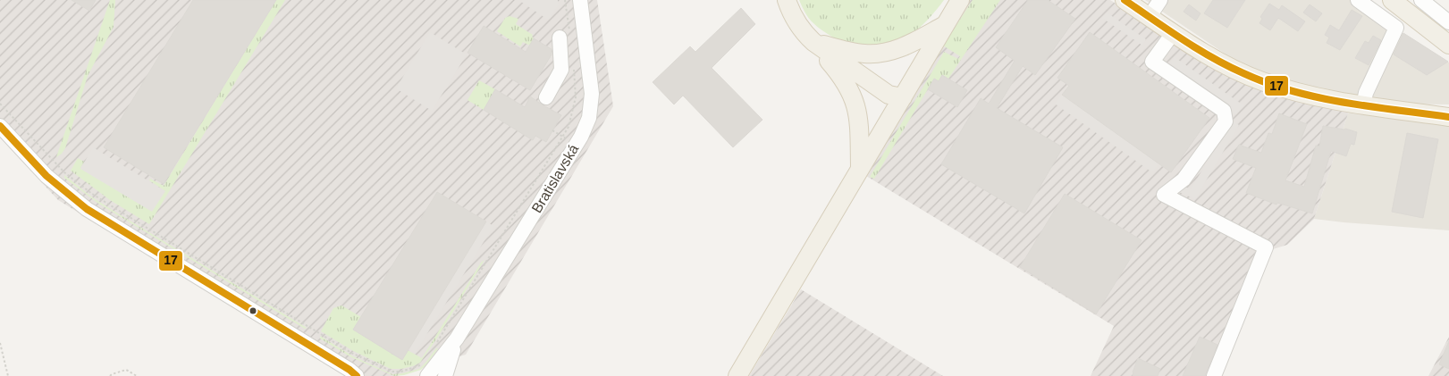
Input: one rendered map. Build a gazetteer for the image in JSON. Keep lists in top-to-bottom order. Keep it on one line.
{"streets":{"lane":["Bratislavská"]},"lines":["transit line 17"]}
